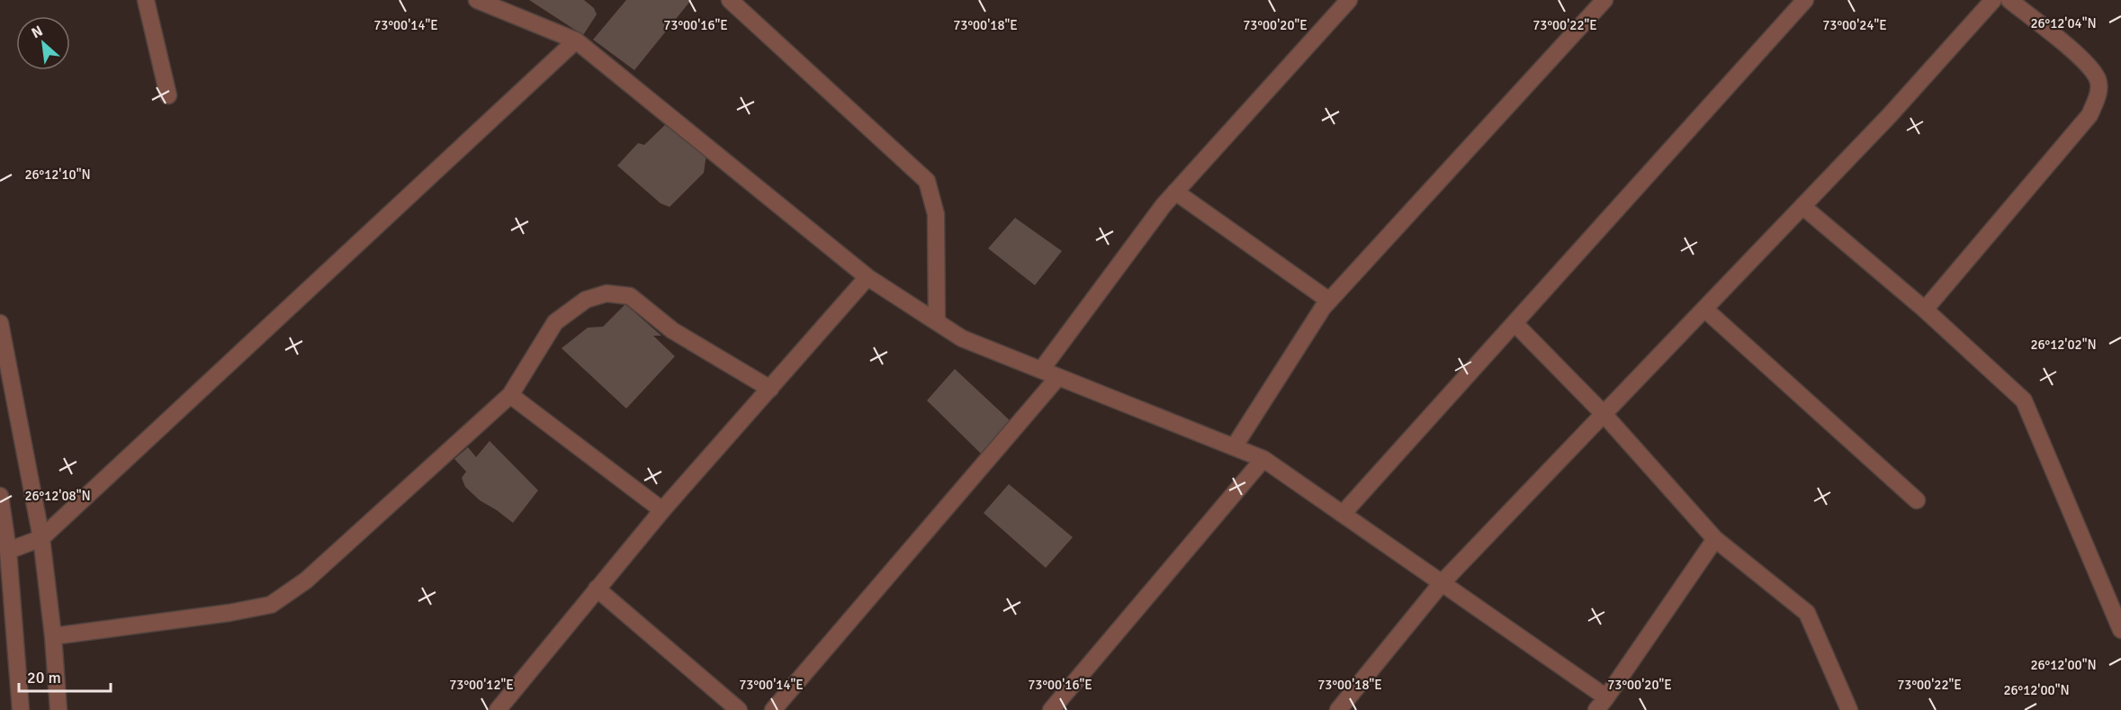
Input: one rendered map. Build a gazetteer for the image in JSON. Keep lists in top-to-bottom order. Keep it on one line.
{"scale_bar":"20 m","north":"top left","coordinates":["26°12'04\"N","73°00'14\"E","73°00'16\"E","73°00'18\"E","73°00'20\"E","73°00'22\"E","73°00'24\"E","26°12'10\"N","26°12'02\"N","26°12'08\"N","26°12'00\"N","73°00'12\"E"]}
